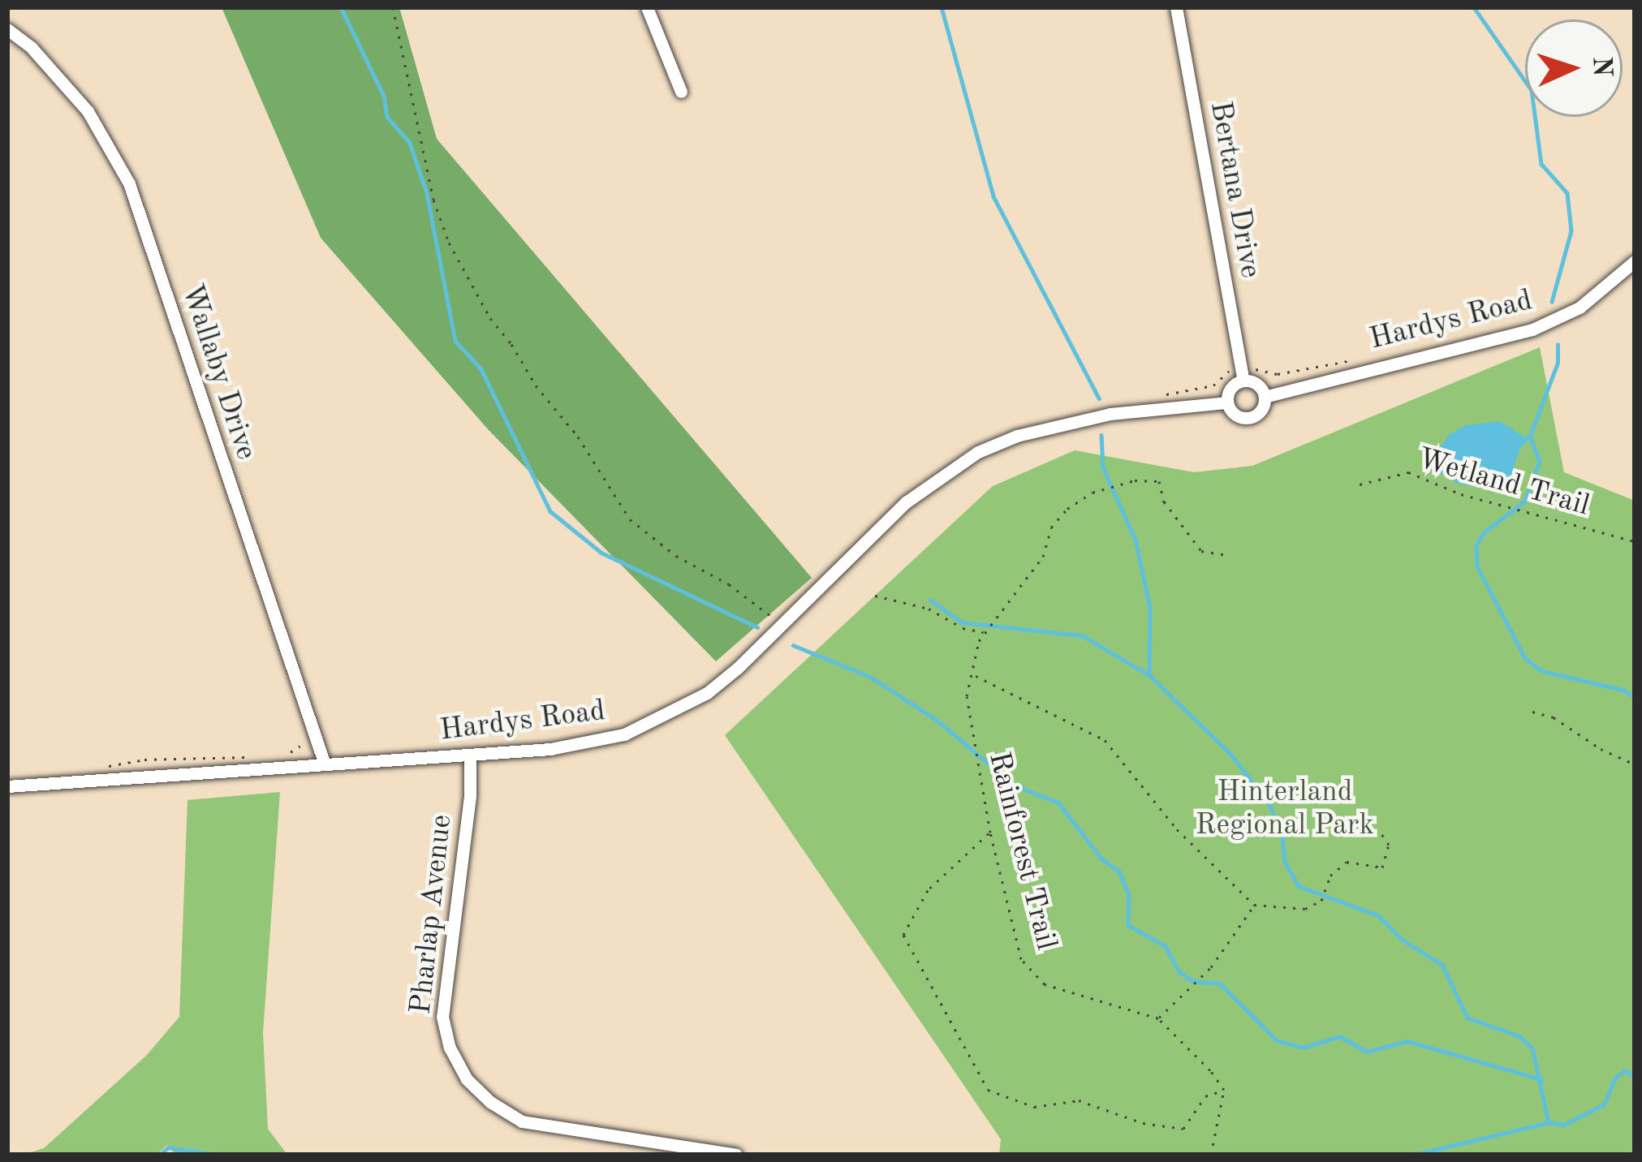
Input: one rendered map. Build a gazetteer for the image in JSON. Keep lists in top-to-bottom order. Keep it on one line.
{"streets":{"street":["Bertana Drive","Hardys Road","Wallaby Drive","Pharlap Avenue"],"path":["Wetland Trail","Rainforest Trail"]},"crossings":[["Bertana Drive","Hardys Road"],["Hardys Road","Wallaby Drive"],["Hardys Road","Pharlap Avenue"]],"parks":["Hinterland Regional Park"],"north":"right"}
